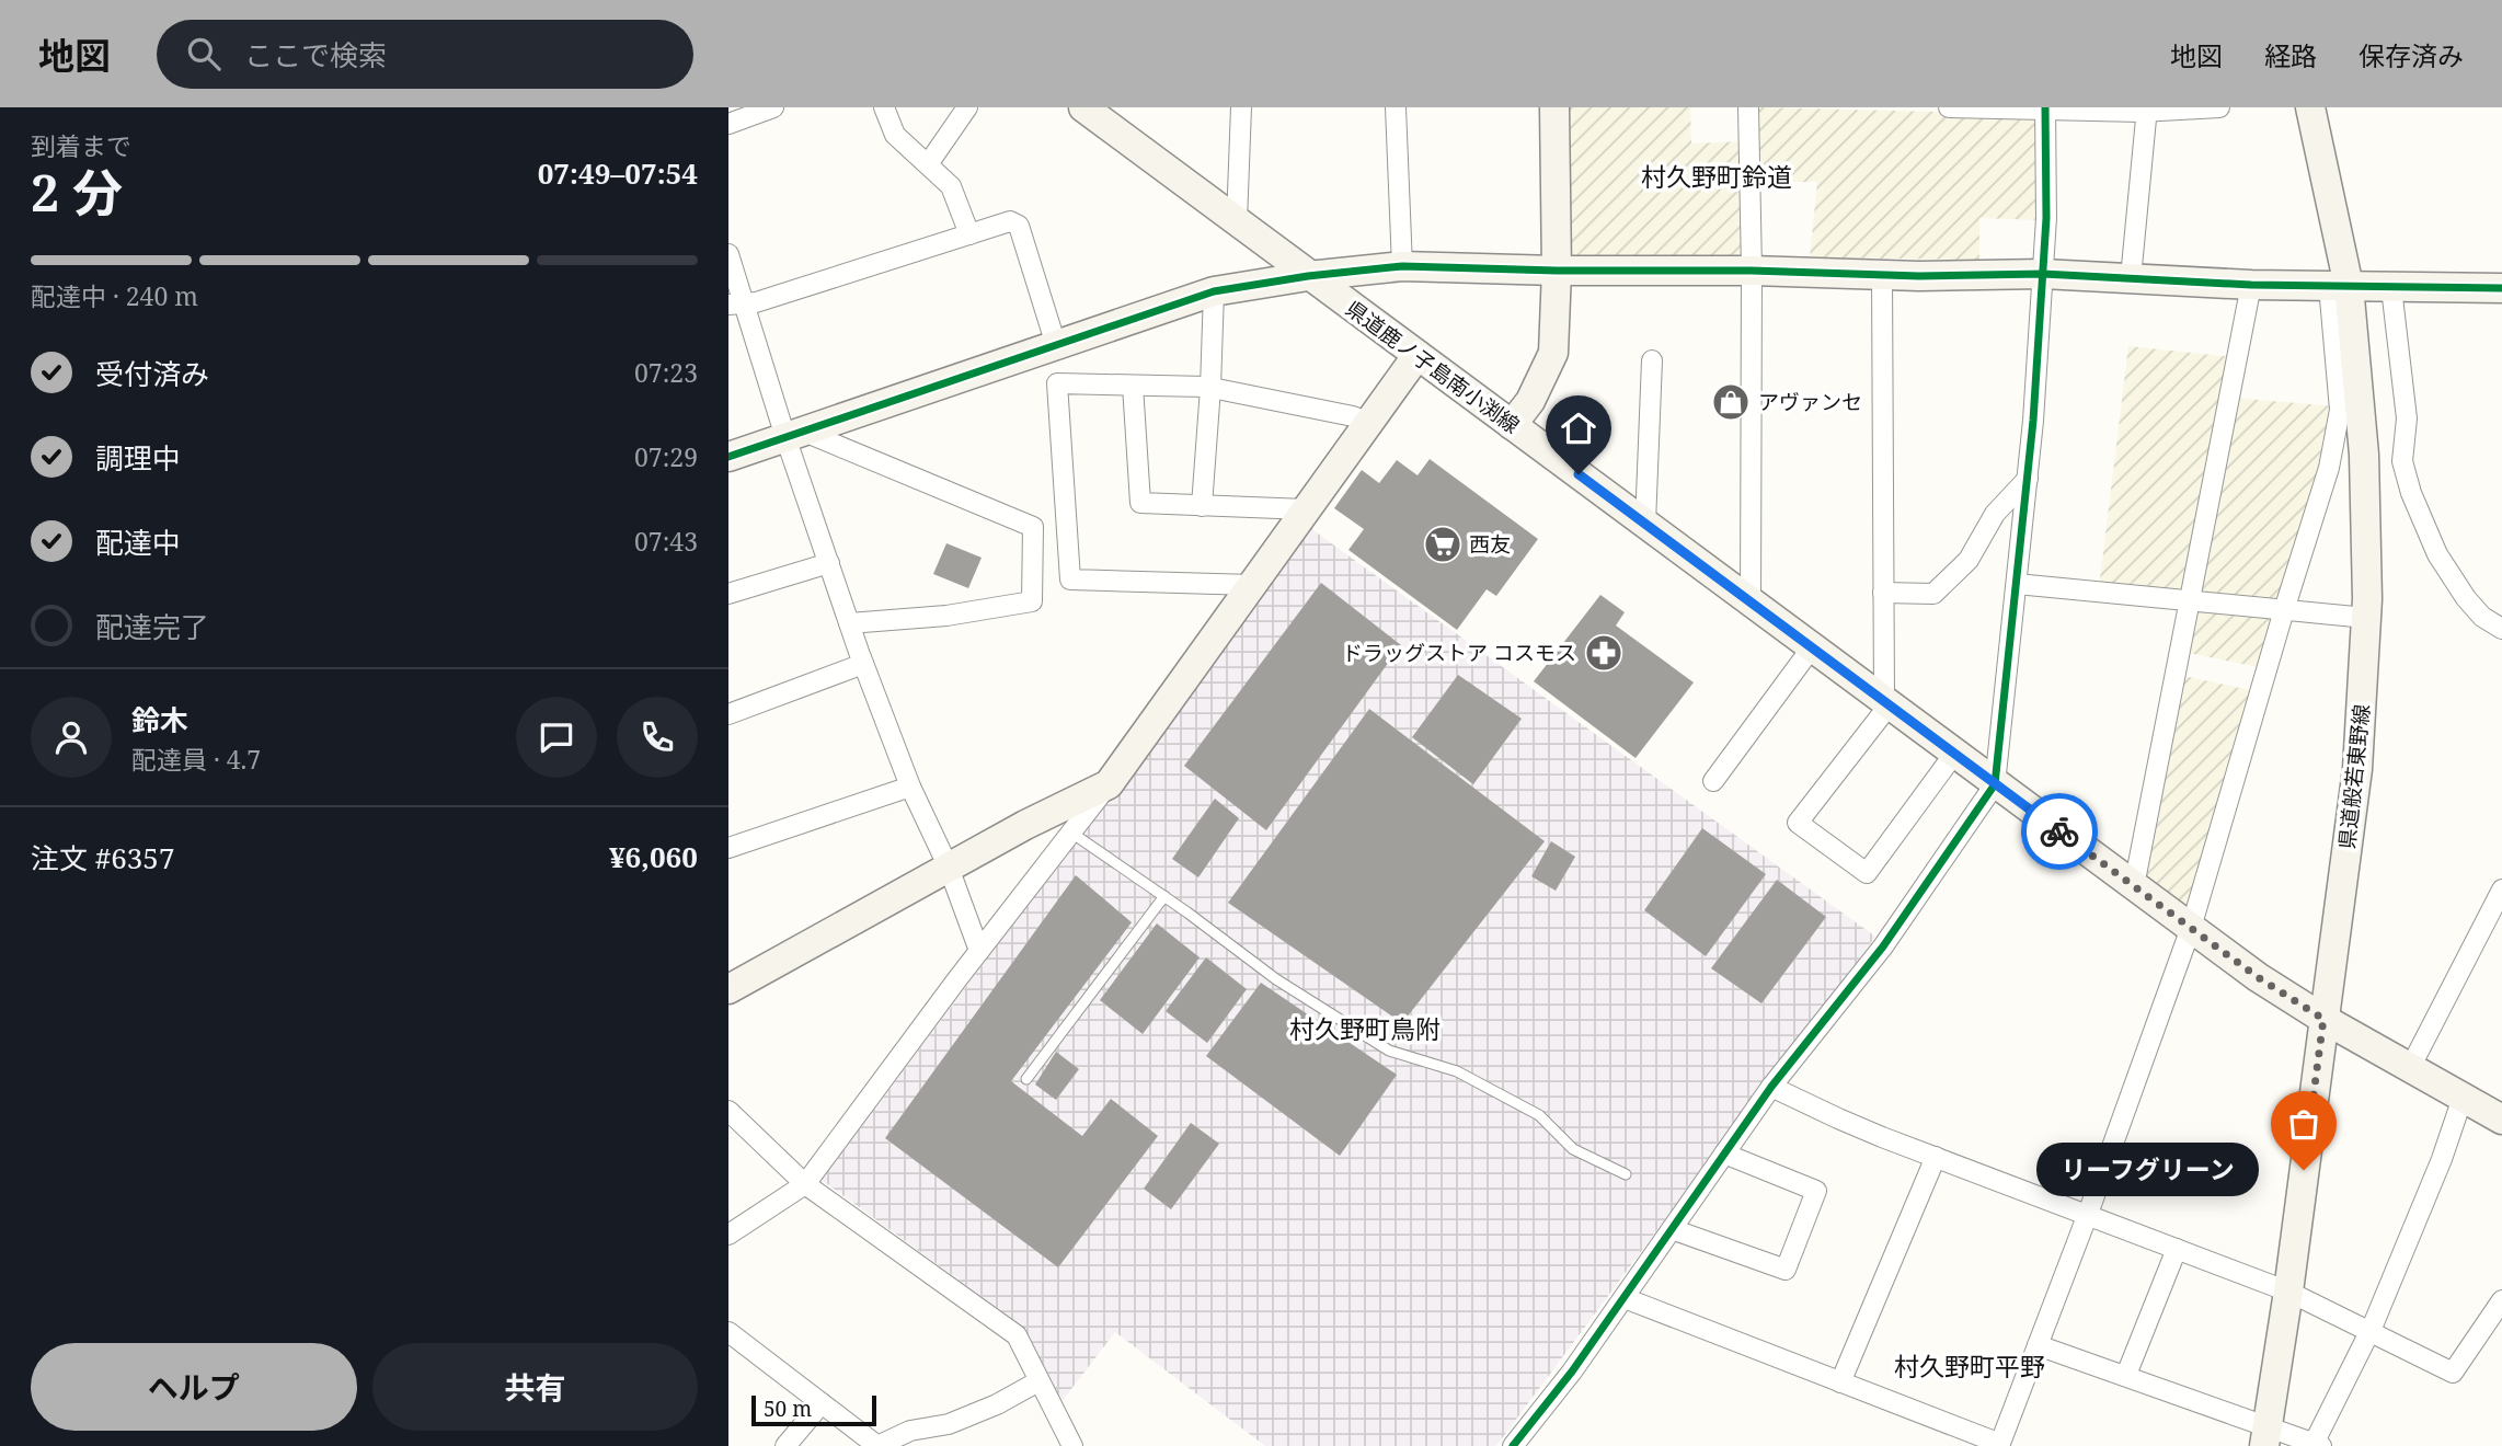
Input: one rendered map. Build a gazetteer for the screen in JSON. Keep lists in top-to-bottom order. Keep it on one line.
{"streets":{"main road":["県道鹿ノ子島南小渕線","県道般若東野線"]},"crossings":[["県道鹿ノ子島南小渕線","県道般若東野線"]],"districts":["村久野町鈴道","村久野町鳥附","村久野町平野"],"places":{"shop":["アヴァンセ"],"supermarket":["西友"],"pharmacy":["ドラッグストア コスモス"],"other":["リーフグリーン"]},"scale_bar":"50 m","page":{"header":"地図","search":"ここで検索","nav":["地図","経路","保存済み"],"heading":["2 分","到着まで","07:49–07:54"],"panel":["鈴木","配達員 · 4.7","注文 #6357","¥6,060"],"bar":"配達中 · 240 m","list":[["受付済み","07:23"],["調理中","07:29"],["配達中","07:43"],"配達完了"],"bubble":"リーフグリーン","buttons":["ヘルプ","共有"],"scale":"50 m"}}
